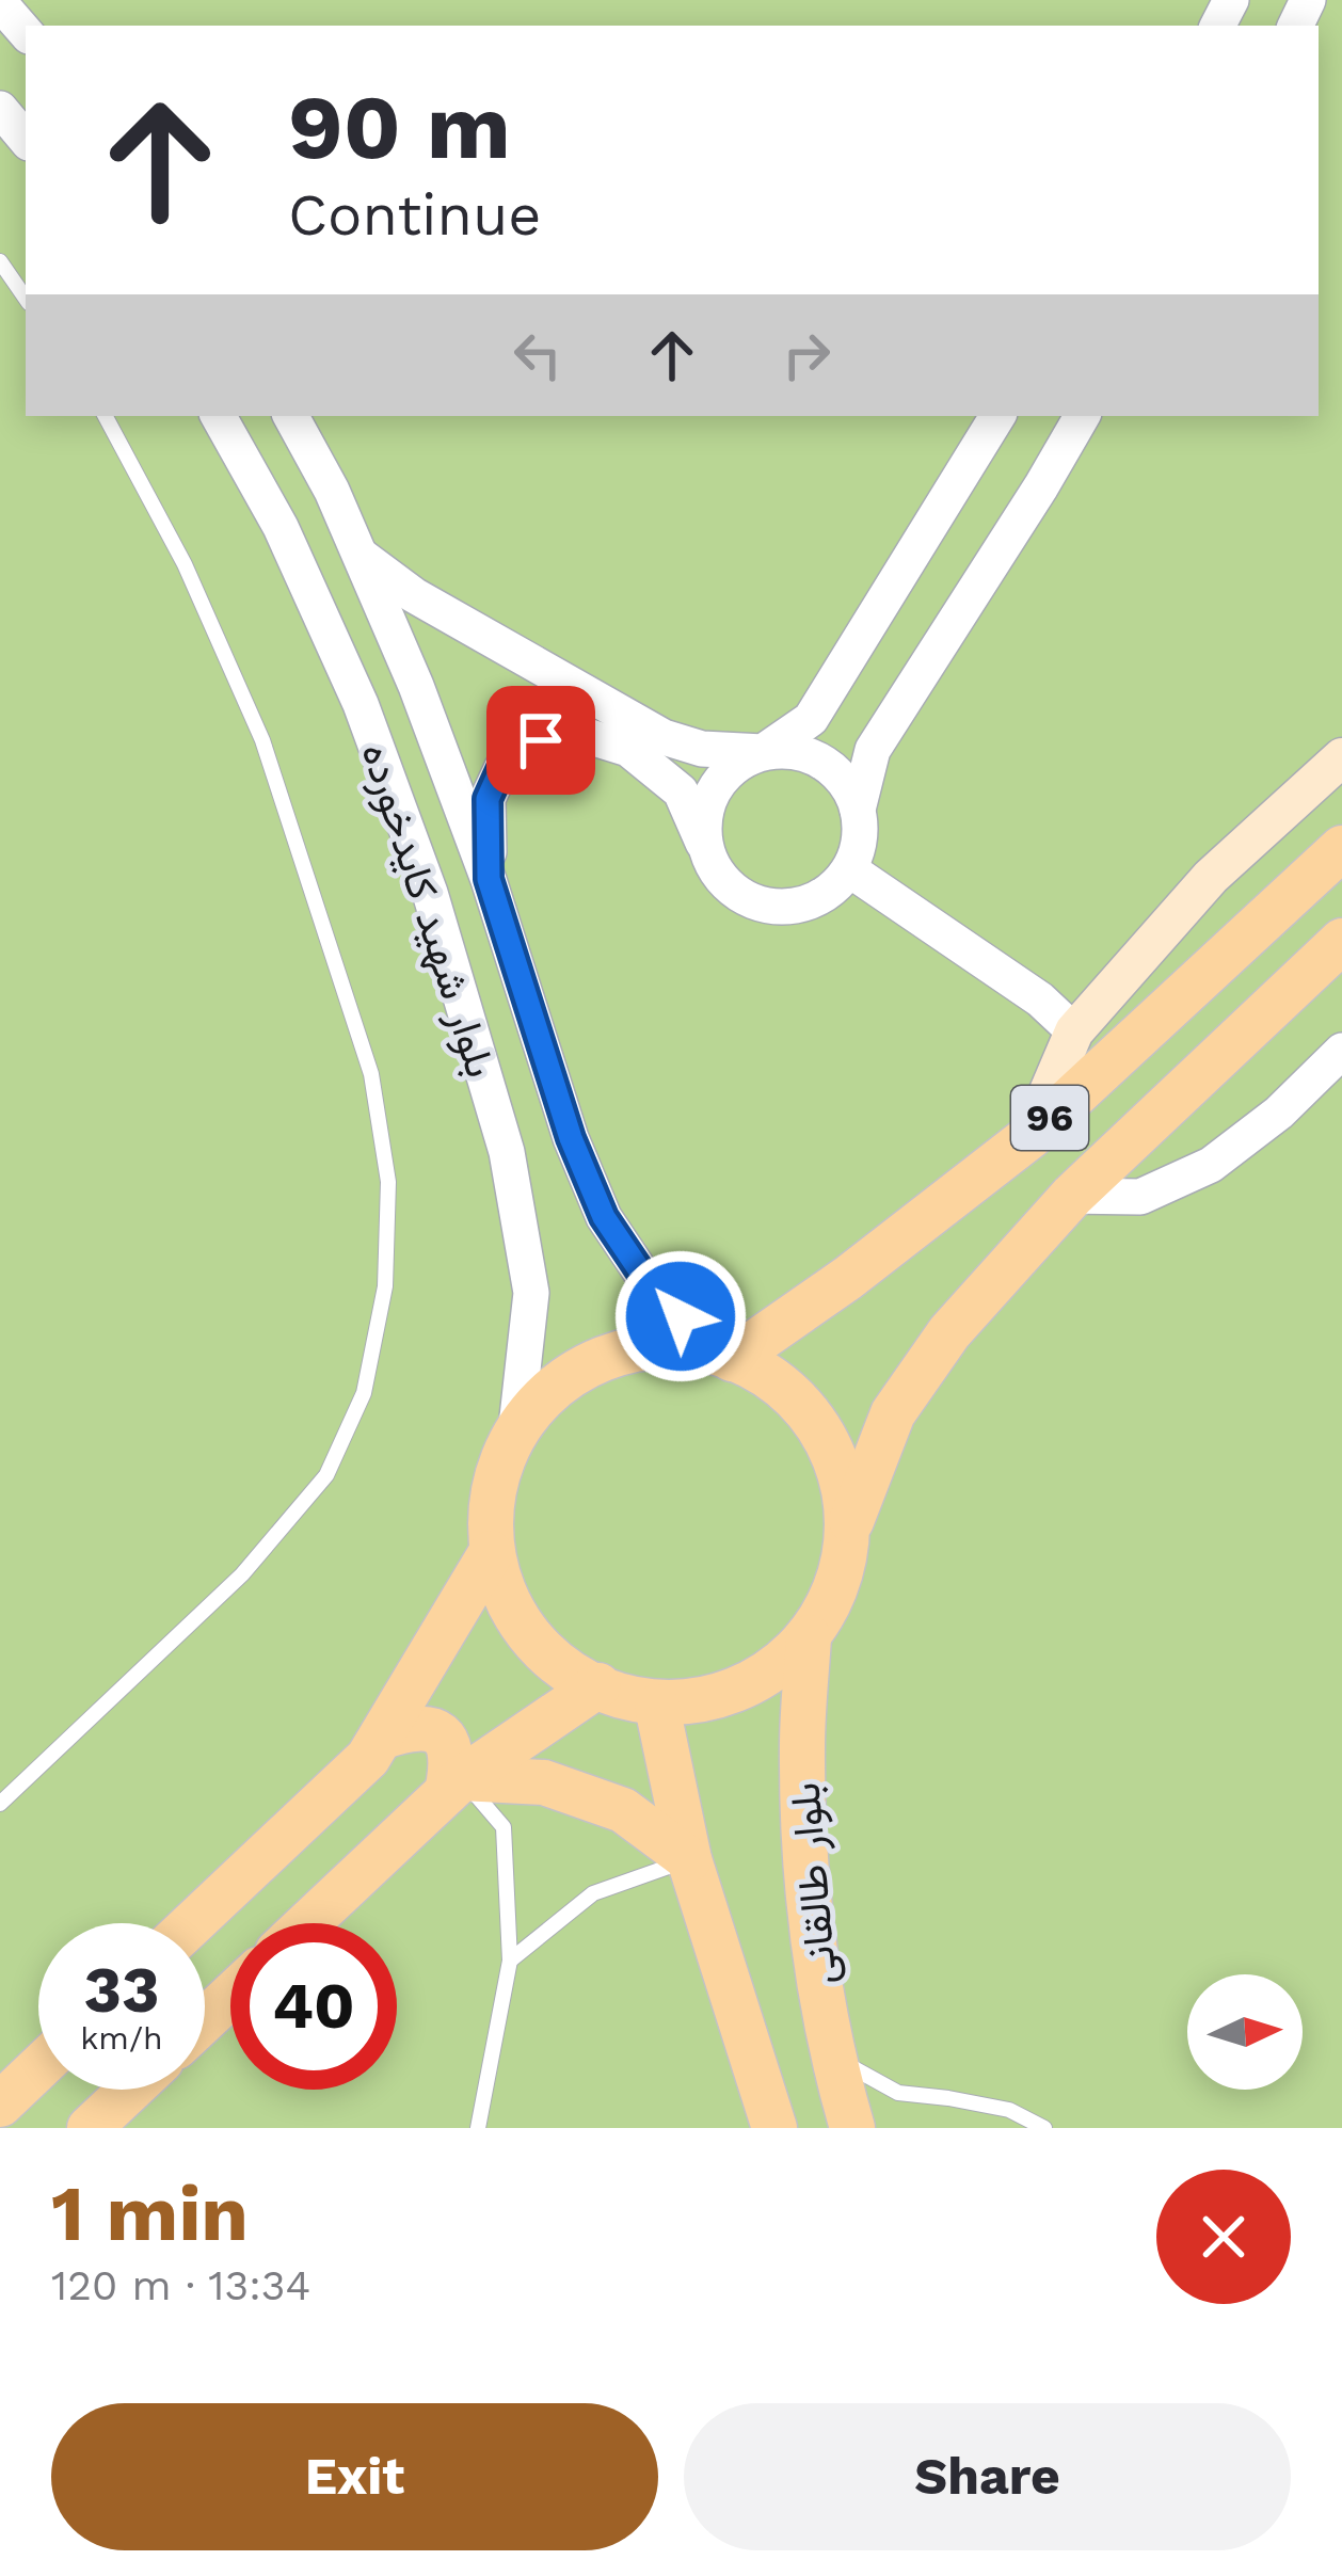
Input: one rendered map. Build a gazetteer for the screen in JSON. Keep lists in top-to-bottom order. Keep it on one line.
{"streets":{"main road":["96","بلوار طالقانی"],"street":["بلوار شهید کایدخورده"]},"crossings":[["بلوار شهید کایدخورده","96"],["بلوار شهید کایدخورده","بلوار طالقانی"],["96","بلوار طالقانی"]],"north":"right","page":{"turn":["90 m","Continue"],"speed":"33 km/h","limit":"40","heading":["1 min","120 m · 13:34"],"buttons":["Exit","Share"]}}
